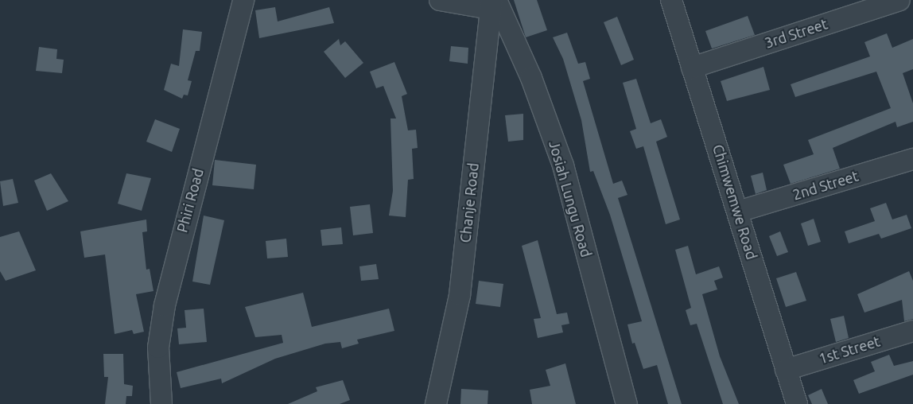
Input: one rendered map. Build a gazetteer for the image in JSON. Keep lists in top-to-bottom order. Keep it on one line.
{"streets":{"street":["3rd Street","2nd Street","Josiah Lungu Road","Phiri Road","Chimwemwe Road","Chanje Road","1st Street"]},"crossings":[["3rd Street","Chimwemwe Road"],["2nd Street","Chimwemwe Road"],["Josiah Lungu Road","Chanje Road"],["Chimwemwe Road","1st Street"]]}
